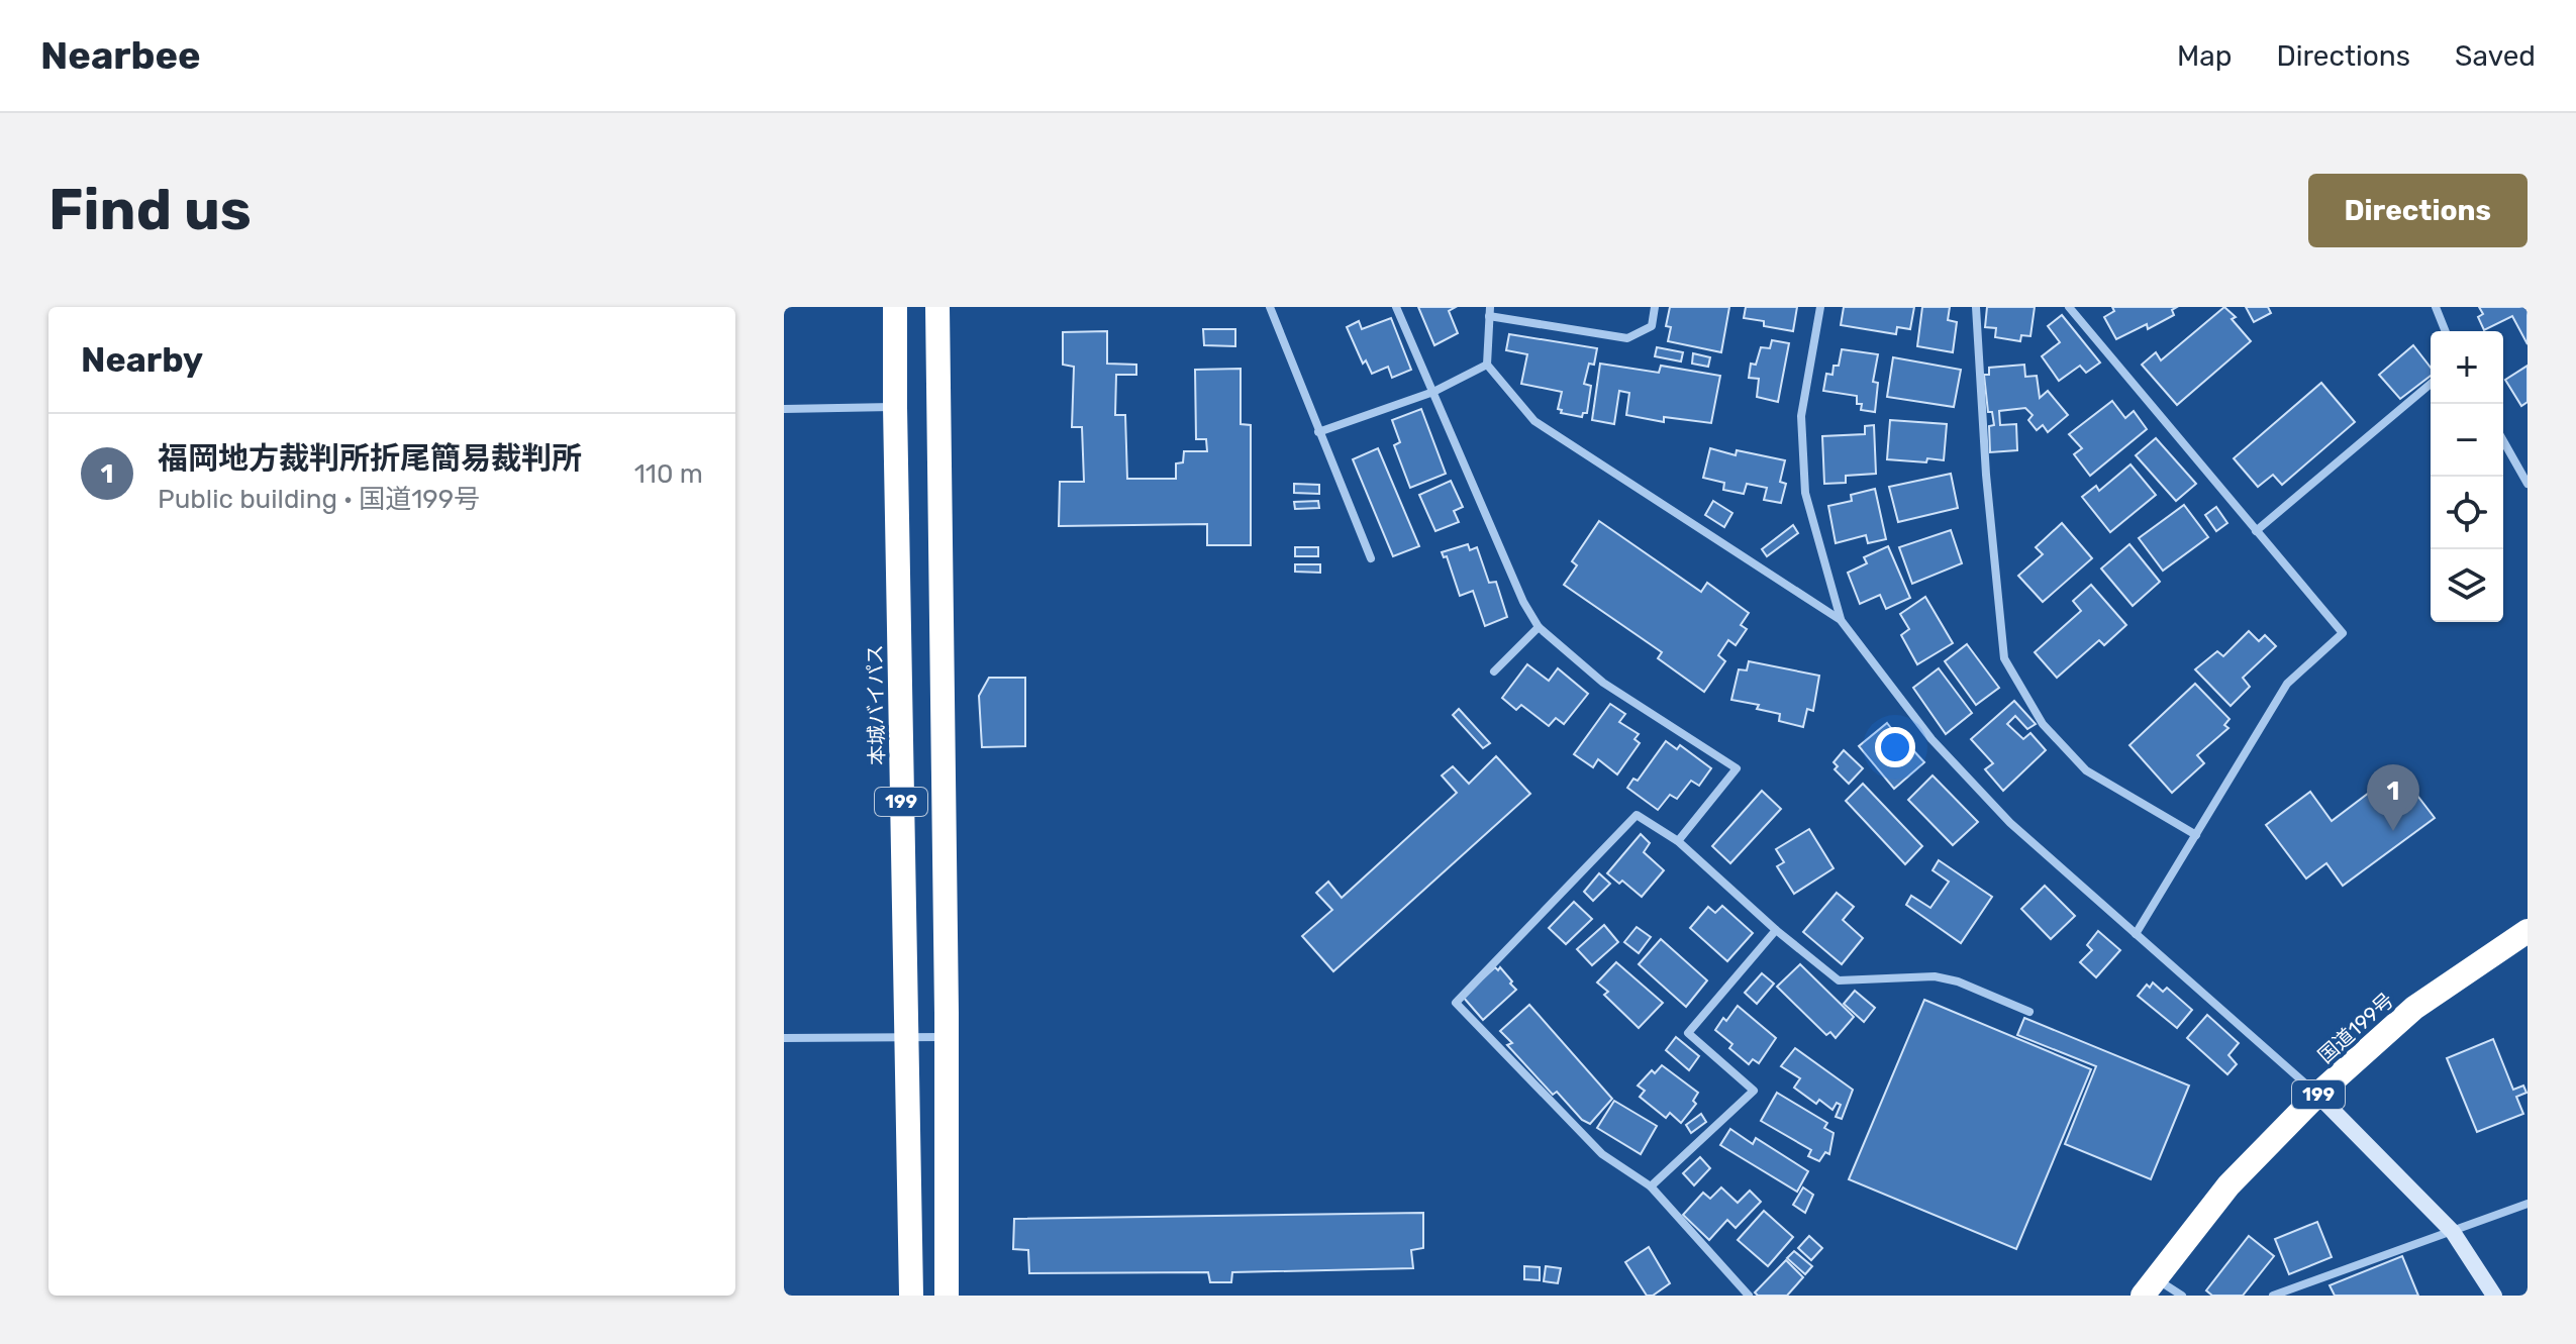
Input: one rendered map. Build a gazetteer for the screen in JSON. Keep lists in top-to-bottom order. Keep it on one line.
{"streets":{"highway":["本城バイパス","199","国道199号"]},"page":{"header":"Nearbee","nav":["Map","Directions","Saved"],"buttons":"Directions","title":"Find us","heading":"Nearby","map_buttons":["+","−"],"list":[{"mark":"1","name":"福岡地方裁判所折尾簡易裁判所","note":"Public building · 国道199号","value":"110 m"}],"pins":"1"}}
